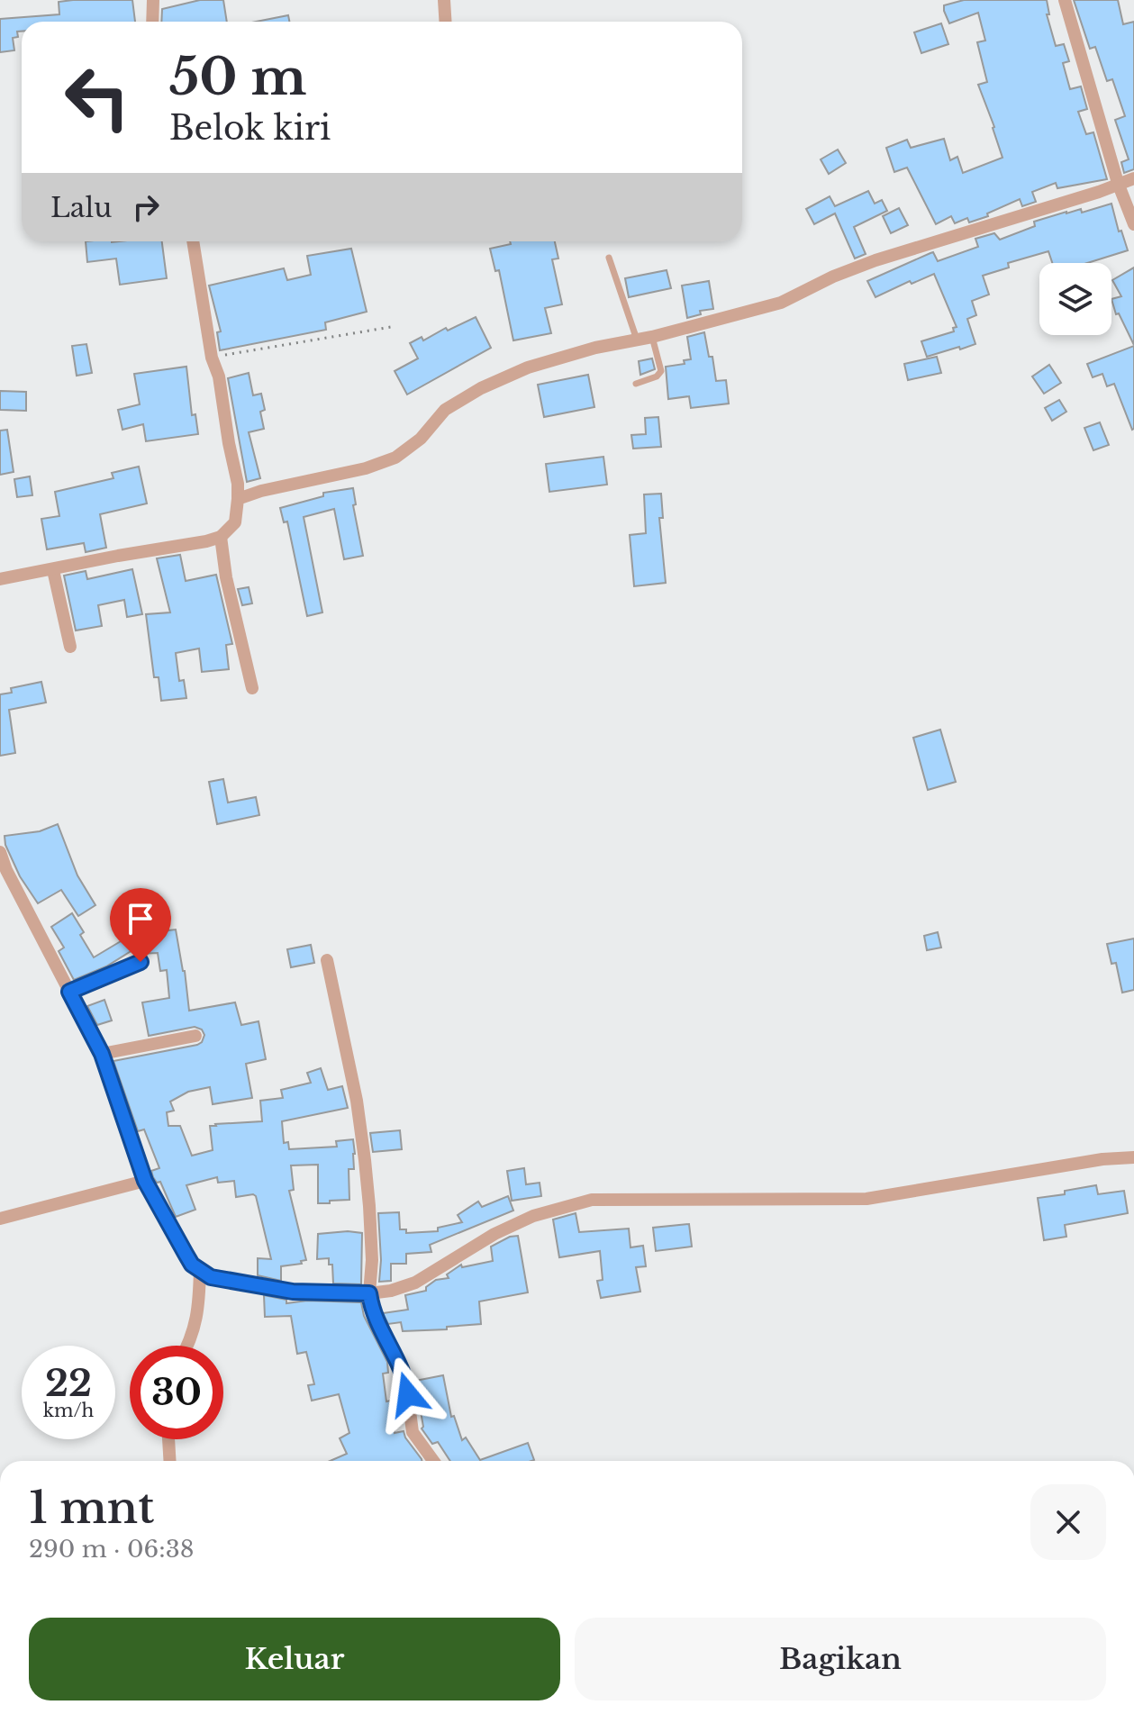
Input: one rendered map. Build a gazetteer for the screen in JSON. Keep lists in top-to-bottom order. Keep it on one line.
{"page":{"turn":["50 m","Belok kiri"],"then":"Lalu","speed":"22 km/h","limit":"30","heading":["1 mnt","290 m · 06:38"],"buttons":["Keluar","Bagikan"]}}
